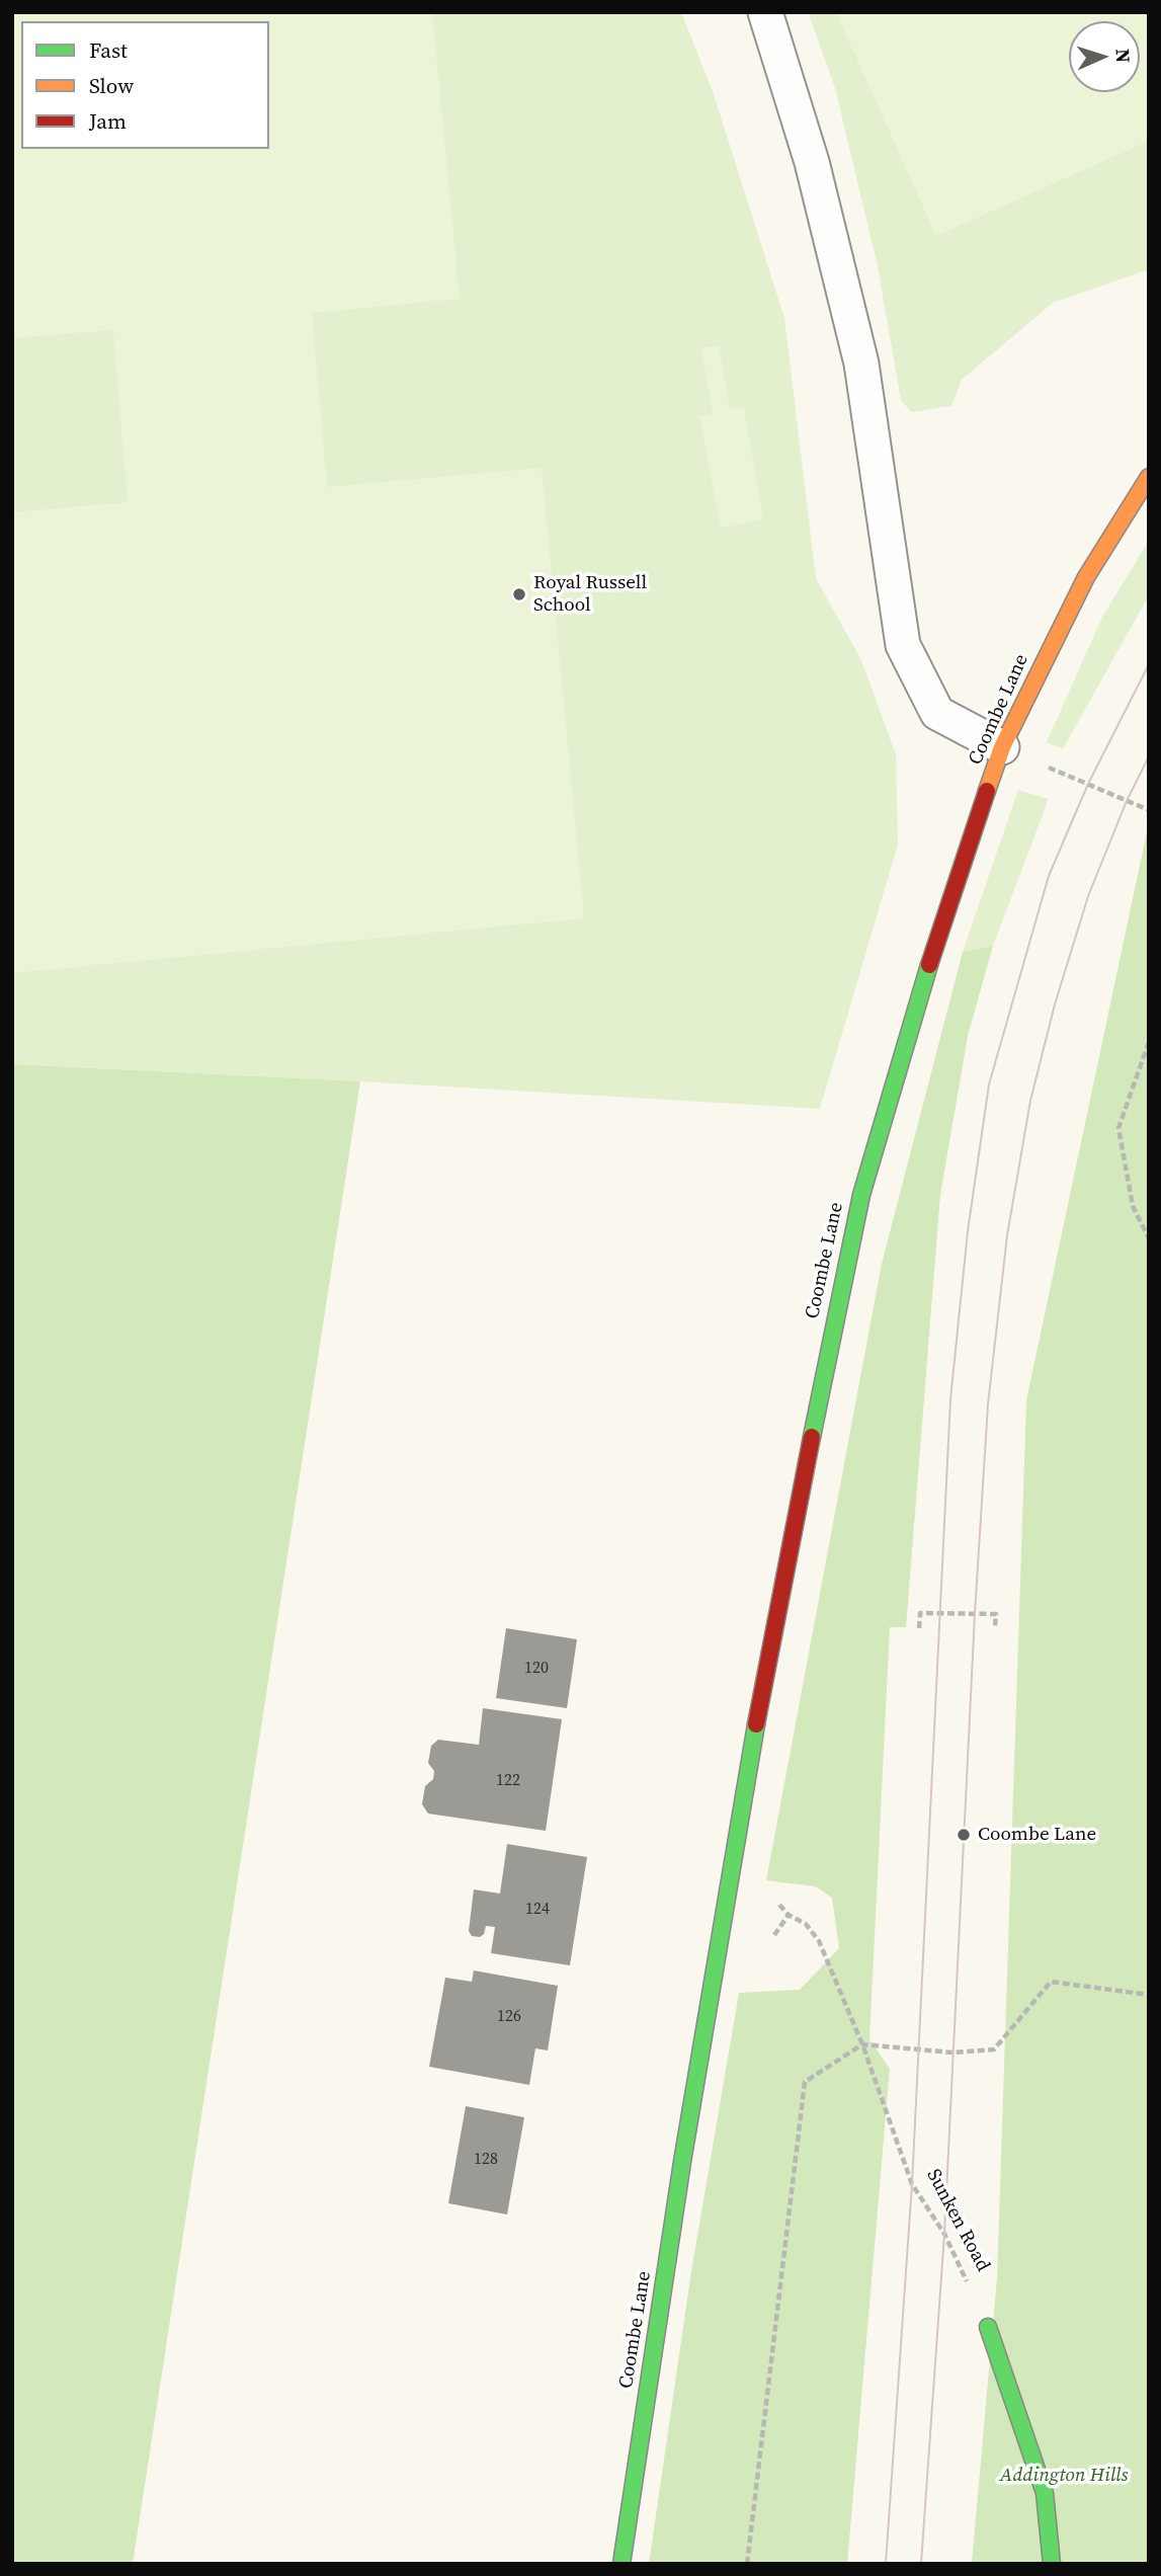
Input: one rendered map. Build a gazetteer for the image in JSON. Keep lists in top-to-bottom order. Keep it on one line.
{"streets":{"main road":["Coombe Lane"],"path":["Sunken Road"]},"parks":["Addington Hills"],"places":["Royal Russell School","Coombe Lane"],"house_numbers":["120","122","124","126","128"],"legend":["Fast","Slow","Jam"],"north":"right"}
